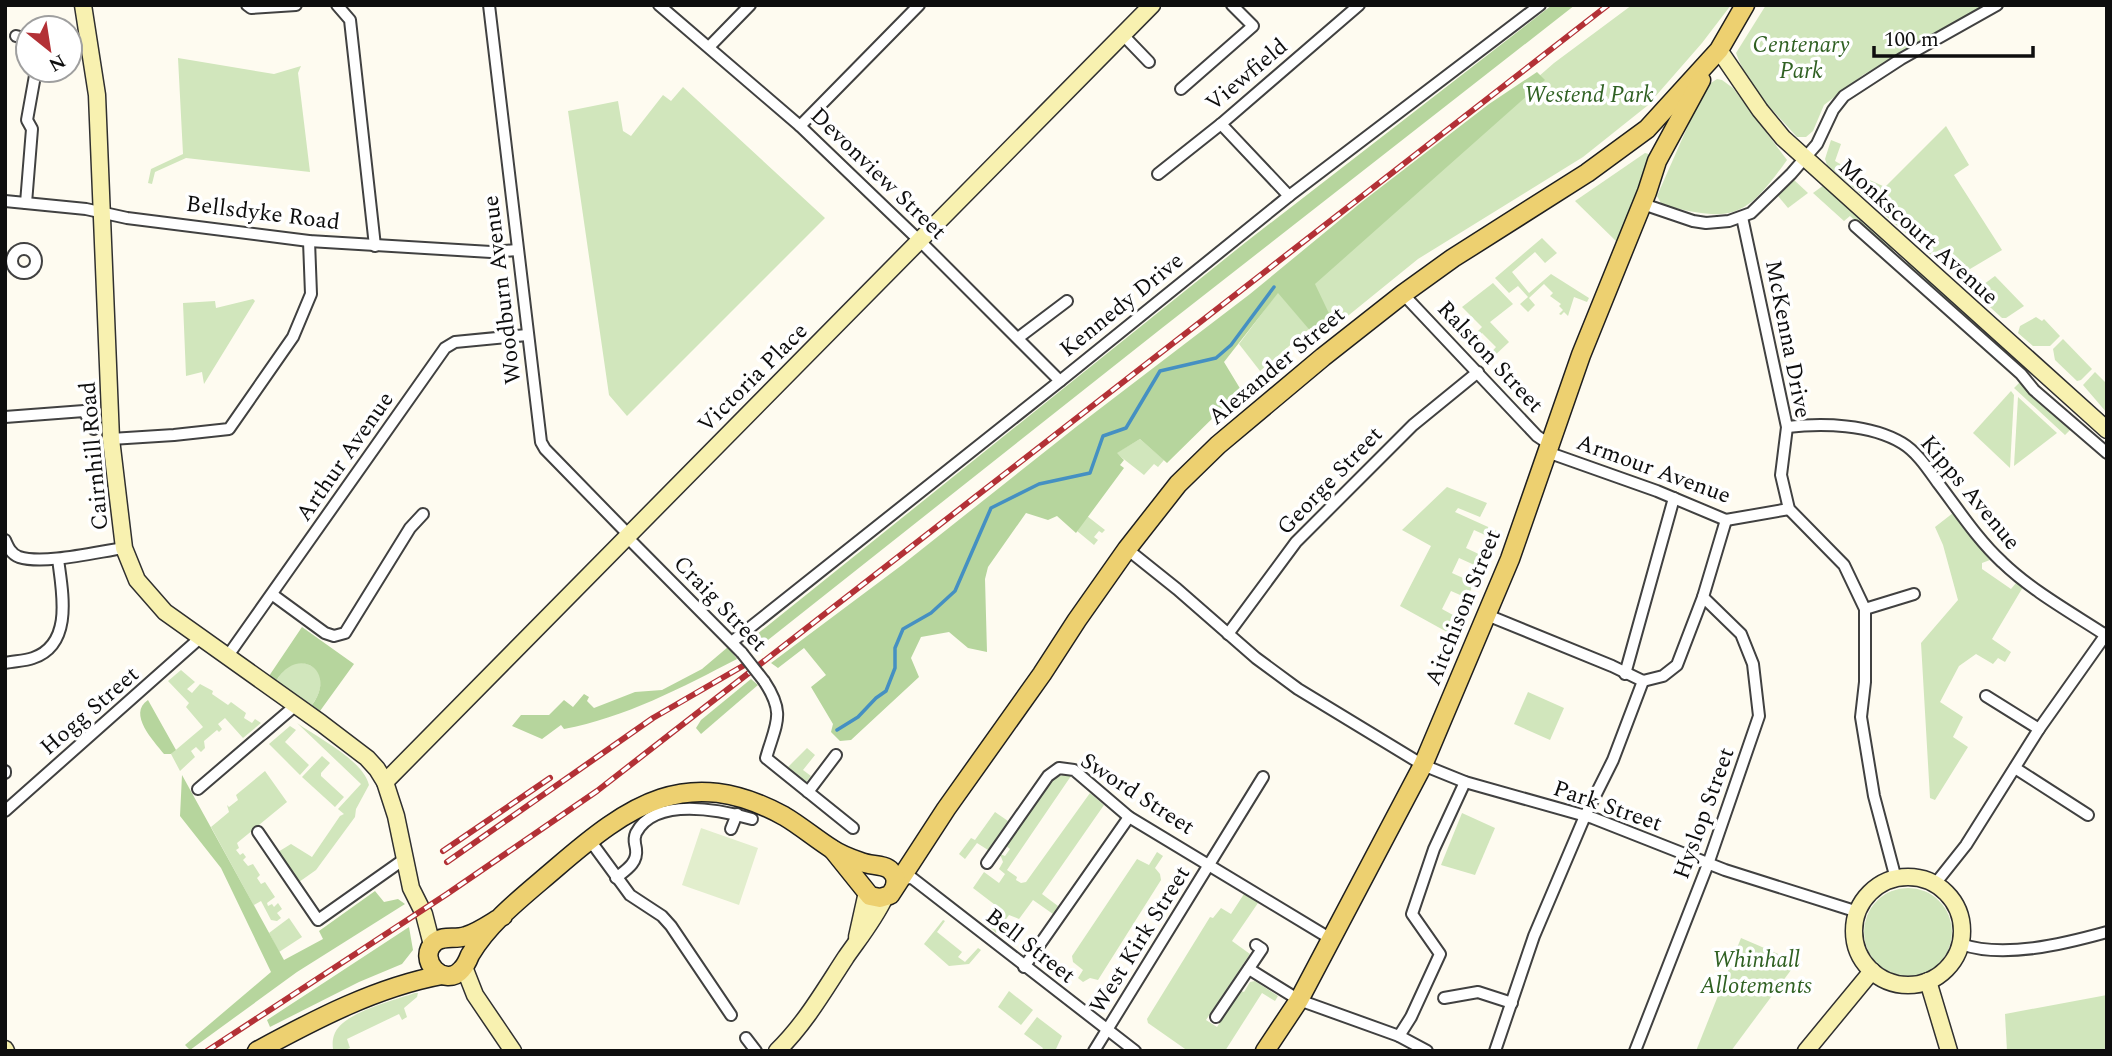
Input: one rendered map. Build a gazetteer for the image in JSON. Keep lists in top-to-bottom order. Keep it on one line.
{"streets":{"main road":["Alexander Street","Aitchison Street"],"street":["Viewfield","Devonview Street","Bellsdyke Road","Monkscourt Avenue","Woodburn Avenue","Kennedy Drive","McKenna Drive","Ralston Street","Victoria Place","Cairnhill Road","Arthur Avenue","Armour Avenue","George Street","Kipps Avenue","Craig Street","Hogg Street","Sword Street","Park Street","Hyslop Street","West Kirk Street","Bell Street"]},"crossings":[["Devonview Street","Kennedy Drive"],["Devonview Street","Victoria Place"],["Bellsdyke Road","Woodburn Avenue"],["Bellsdyke Road","Cairnhill Road"],["Monkscourt Avenue","Alexander Street"],["Monkscourt Avenue","Aitchison Street"],["Woodburn Avenue","Victoria Place"],["Woodburn Avenue","Arthur Avenue"],["Woodburn Avenue","Craig Street"],["Kennedy Drive","Craig Street"],["McKenna Drive","Armour Avenue"],["McKenna Drive","Kipps Avenue"],["Ralston Street","Alexander Street"],["Ralston Street","Armour Avenue"],["Ralston Street","George Street"],["Ralston Street","Aitchison Street"],["Alexander Street","Aitchison Street"],["Alexander Street","Park Street"],["Alexander Street","Bell Street"],["Victoria Place","Cairnhill Road"],["Victoria Place","Craig Street"],["Cairnhill Road","Arthur Avenue"],["Cairnhill Road","Hogg Street"],["Armour Avenue","Aitchison Street"],["George Street","Park Street"],["Aitchison Street","Sword Street"],["Aitchison Street","Park Street"],["Sword Street","West Kirk Street"],["Park Street","Hyslop Street"],["West Kirk Street","Bell Street"]],"parks":["Centenary Park","Westend Park","Whinhall Allotements"],"scale_bar":"100 m","north":"bottom right"}
